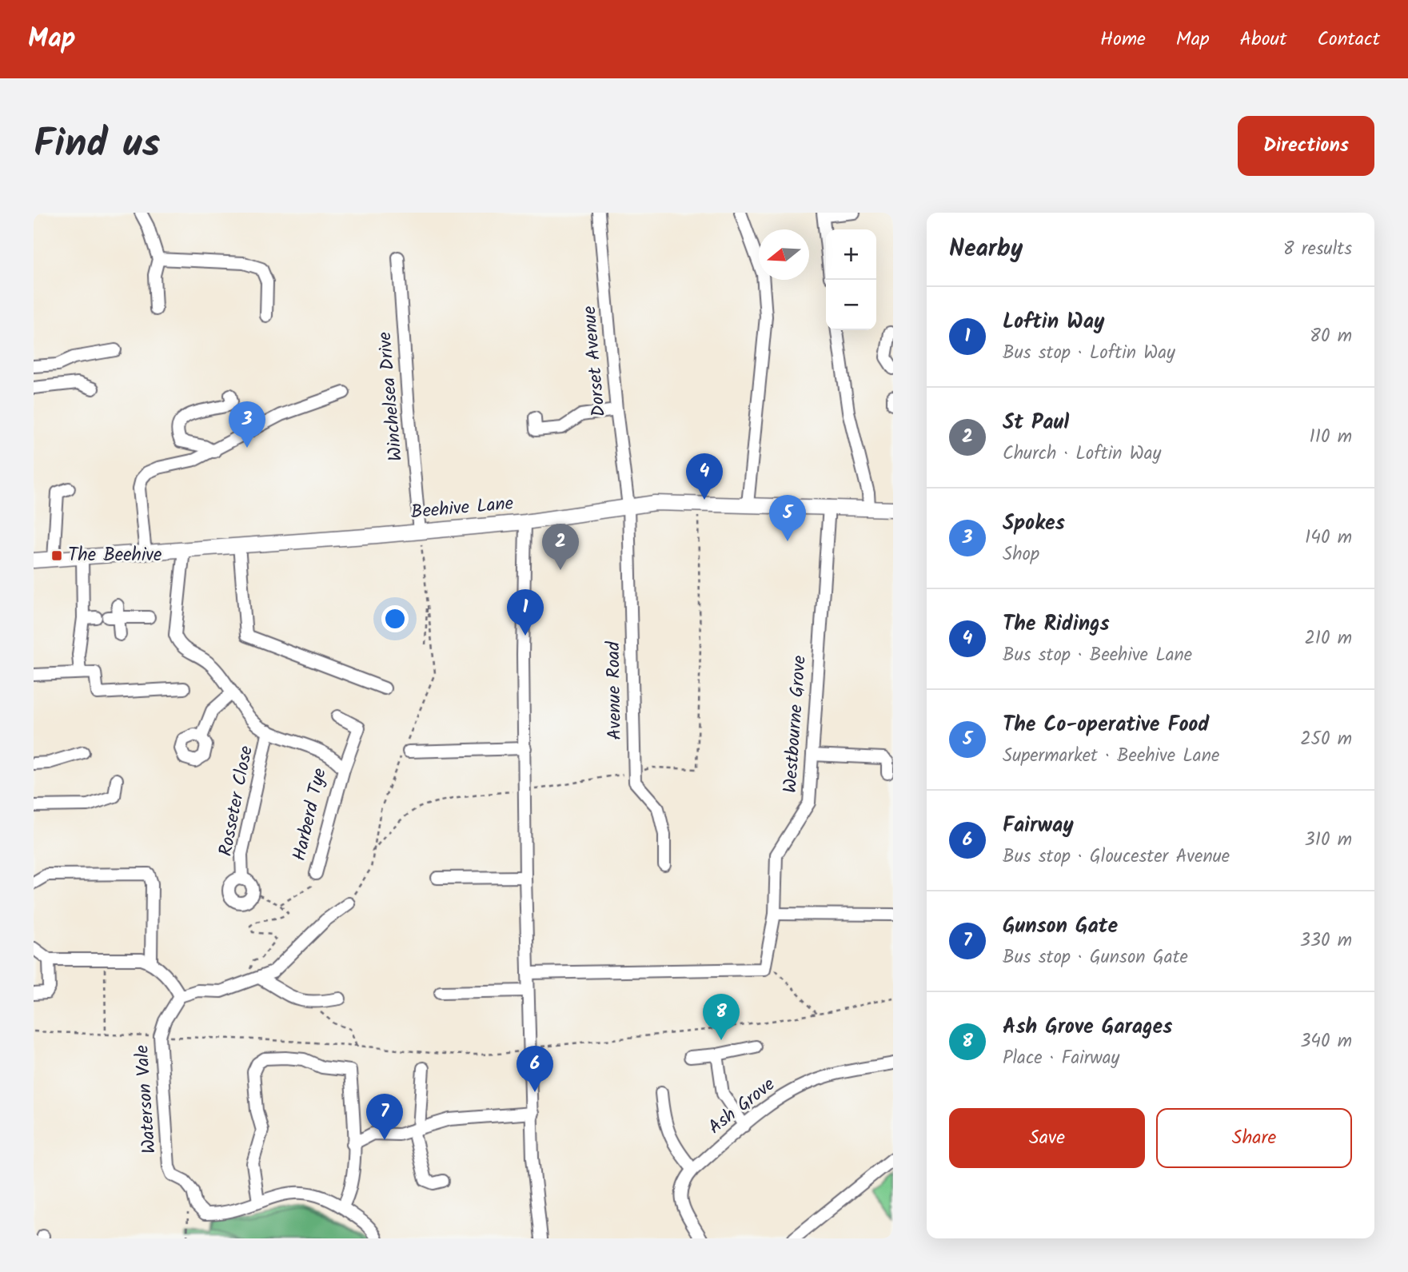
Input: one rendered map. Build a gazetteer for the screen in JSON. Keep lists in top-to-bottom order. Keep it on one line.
{"streets":{"main road":["Beehive Lane"],"street":["Dorset Avenue","Winchelsea Drive","Avenue Road","Westbourne Grove","Rosseter Close","Harberd Tye","Waterson Vale","Ash Grove"]},"crossings":[["Dorset Avenue","Beehive Lane"],["Dorset Avenue","Avenue Road"],["Winchelsea Drive","Beehive Lane"],["Beehive Lane","Avenue Road"],["Beehive Lane","Westbourne Grove"],["Beehive Lane","Harberd Tye"],["Rosseter Close","Harberd Tye"]],"places":{"transit":["The Beehive"]},"north":"left","page":{"header":"Map","nav":["Home","Map","About","Contact"],"title":"Find us","buttons":["Directions",["Save","Share"]],"heading":["Nearby","8 results"],"map_buttons":["+","−"],"list":[{"mark":"1","name":"Loftin Way","note":"Bus stop · Loftin Way","value":"80 m"},{"mark":"2","name":"St Paul","note":"Church · Loftin Way","value":"110 m"},{"mark":"3","name":"Spokes","note":"Shop","value":"140 m"},{"mark":"4","name":"The Ridings","note":"Bus stop · Beehive Lane","value":"210 m"},{"mark":"5","name":"The Co-operative Food","note":"Supermarket · Beehive Lane","value":"250 m"},{"mark":"6","name":"Fairway","note":"Bus stop · Gloucester Avenue","value":"310 m"},{"mark":"7","name":"Gunson Gate","note":"Bus stop · Gunson Gate","value":"330 m"},{"mark":"8","name":"Ash Grove Garages","note":"Place · Fairway","value":"340 m"}],"pins":["3","4","5","2","1","8","6","7"]}}
